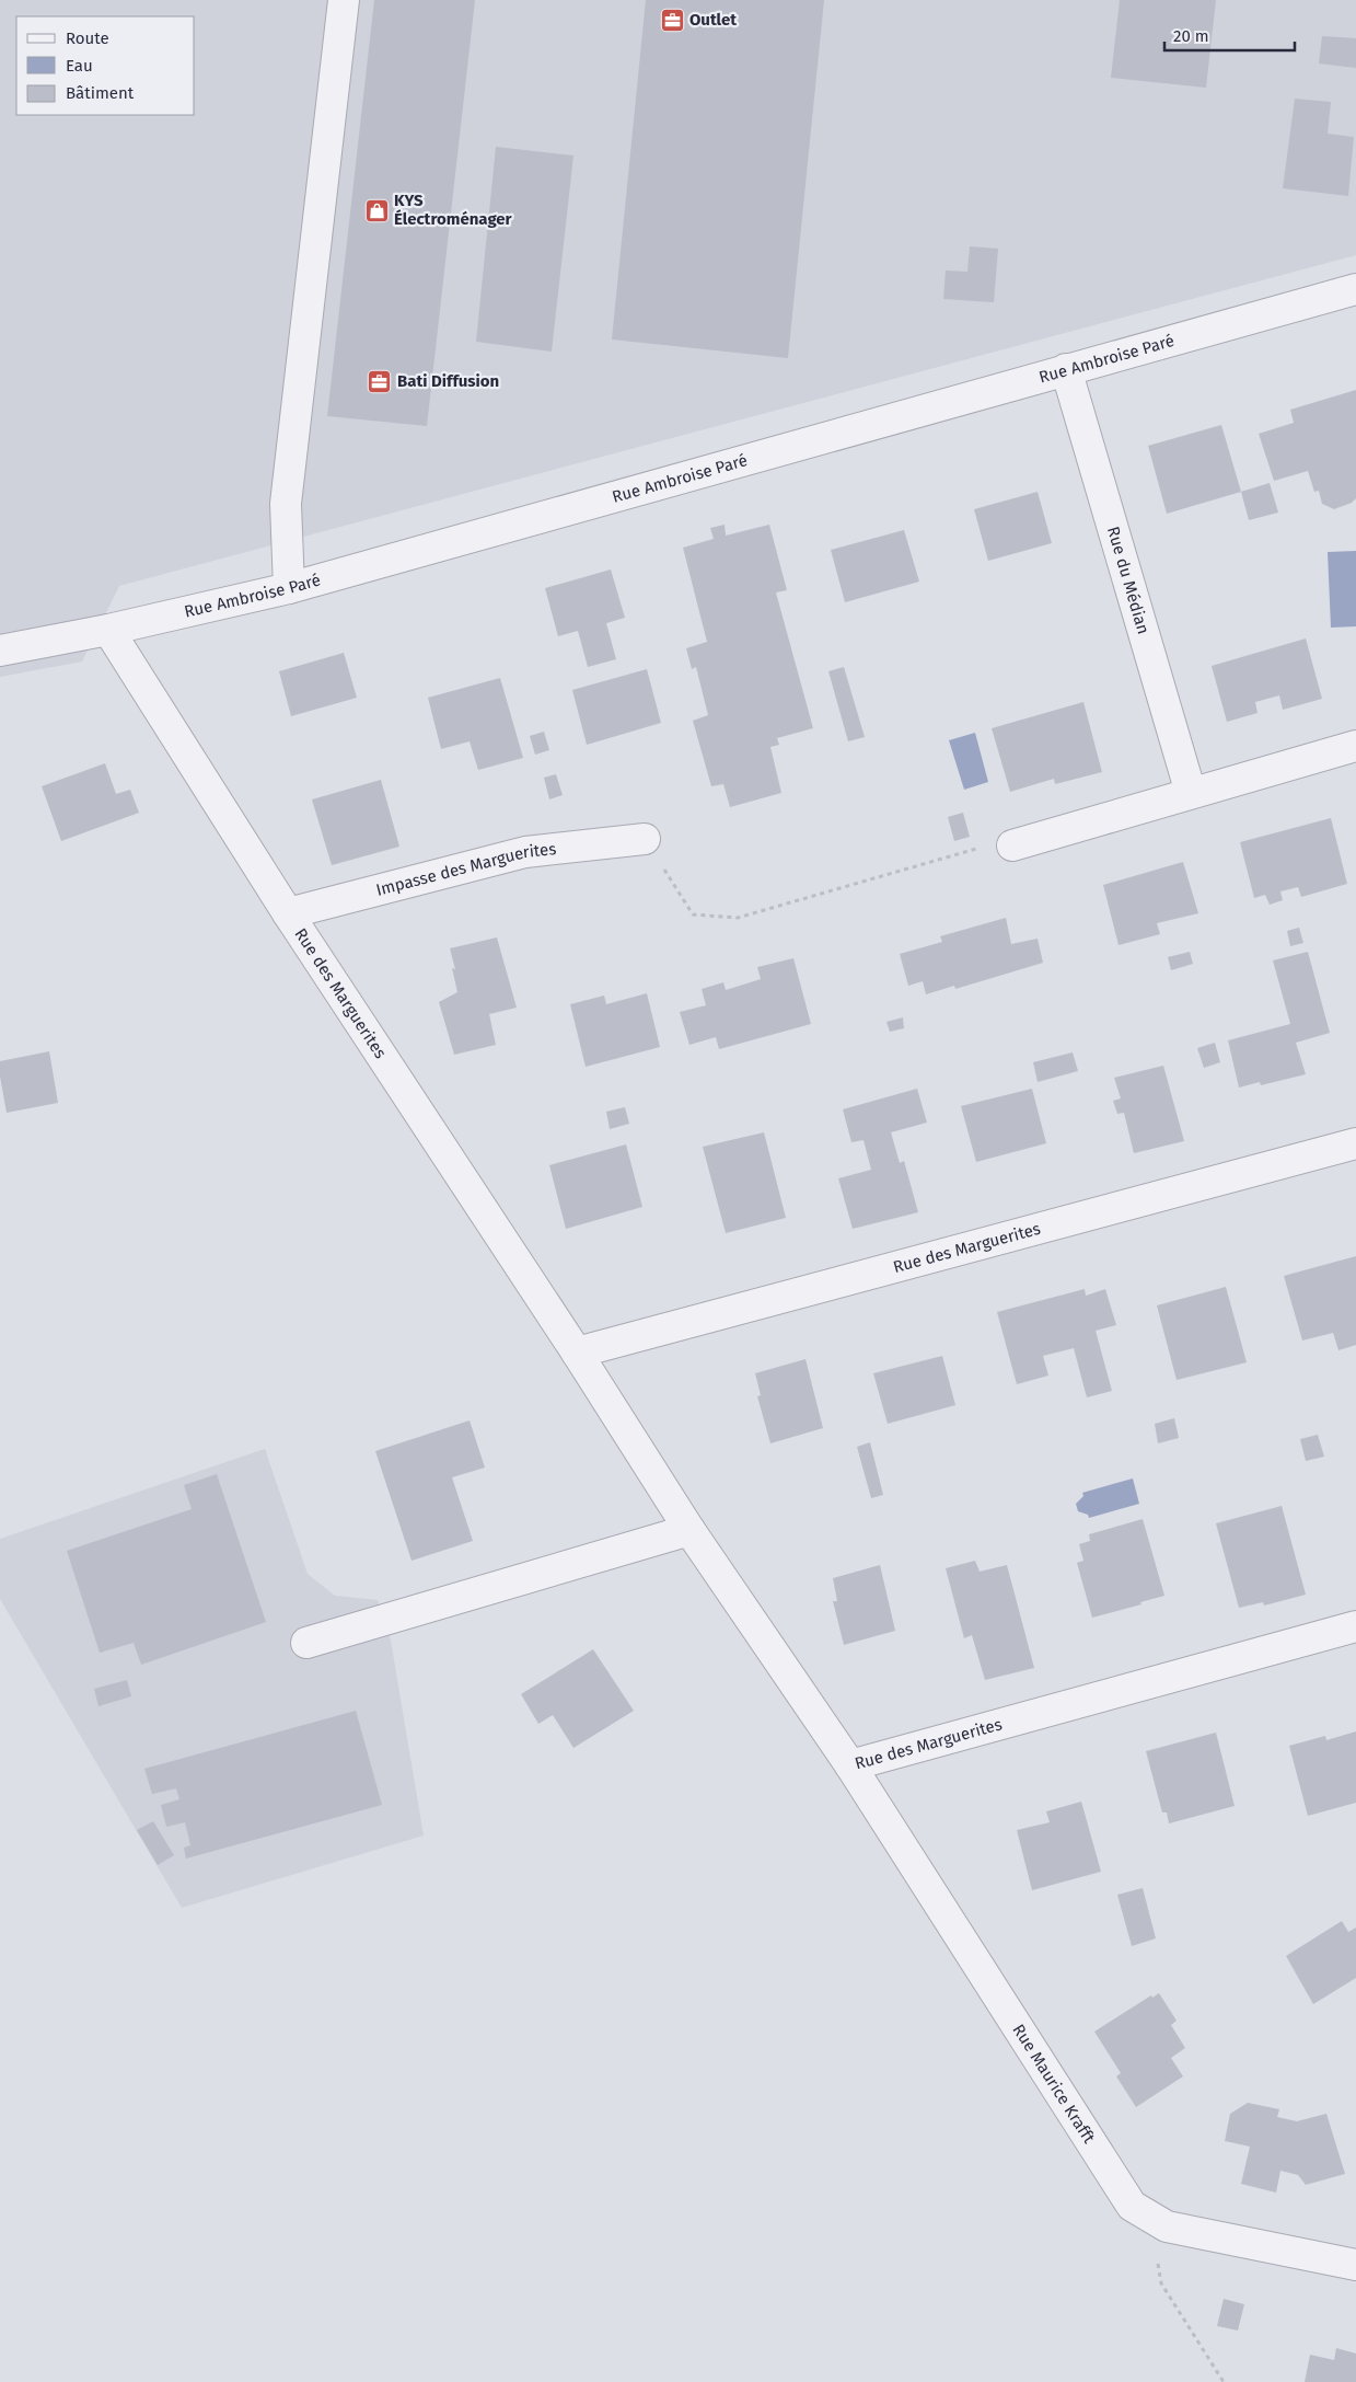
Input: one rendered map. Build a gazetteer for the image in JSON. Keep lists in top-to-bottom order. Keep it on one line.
{"streets":{"street":["Rue Ambroise Paré","Rue du Médian","Impasse des Marguerites","Rue des Marguerites","Rue Maurice Krafft"]},"crossings":[["Rue Ambroise Paré","Rue du Médian"],["Rue Ambroise Paré","Rue des Marguerites"],["Impasse des Marguerites","Rue des Marguerites"],["Rue des Marguerites","Rue Maurice Krafft"]],"places":{"office":["Outlet","Bati Diffusion"],"shop":["KYS Électroménager"]},"legend":["Route","Eau","Bâtiment"],"scale_bar":"20 m"}
